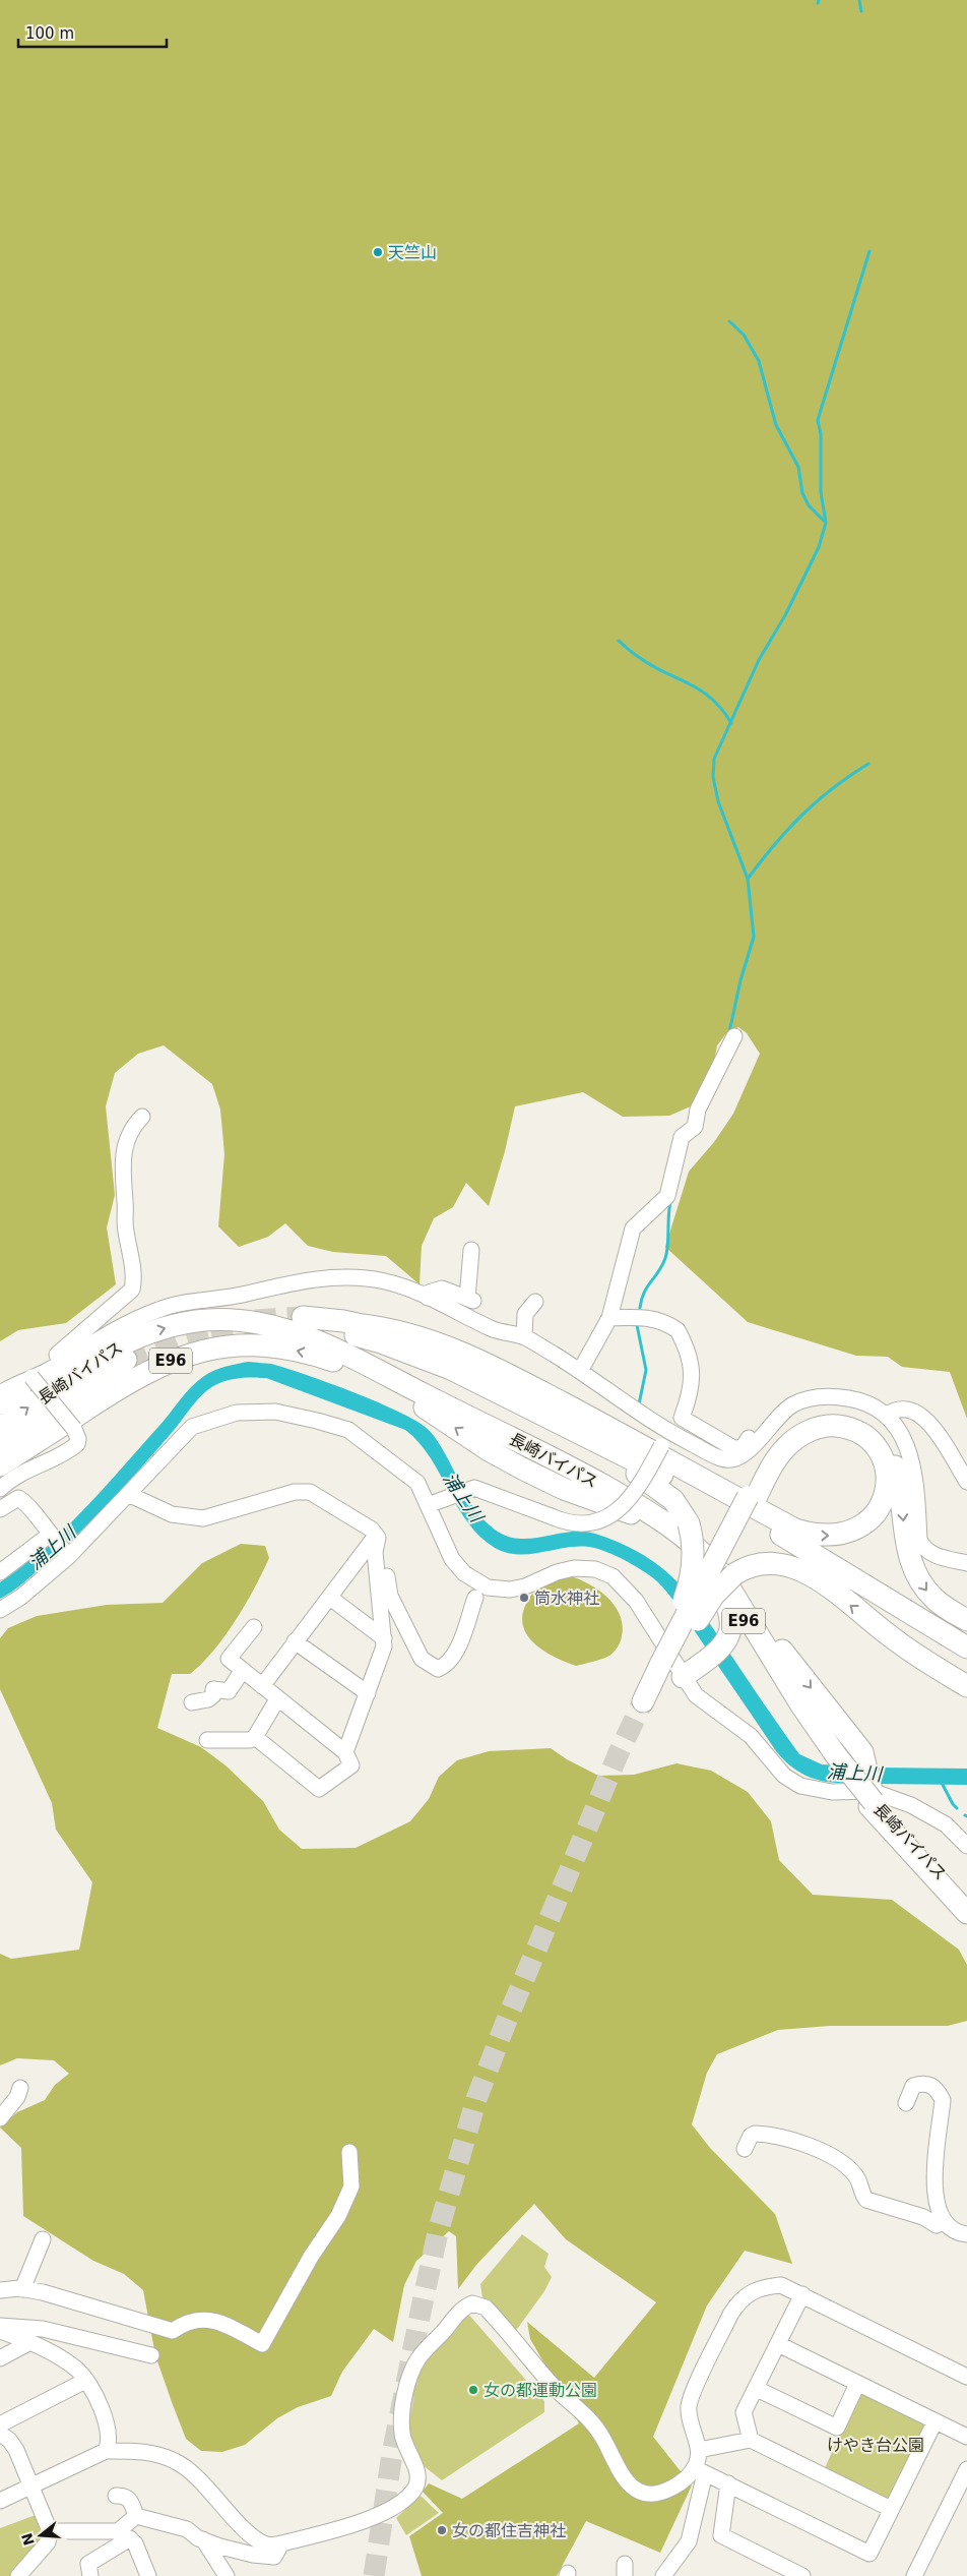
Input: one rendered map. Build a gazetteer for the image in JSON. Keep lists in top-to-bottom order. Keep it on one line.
{"streets":{"highway":["E96","長崎バイパス"]},"water":["浦上川"],"parks":["けやき台公園"],"places":["天竺山","筒水神社","女の都運動公園","女の都住吉神社"],"scale_bar":"100 m","north":"left"}
